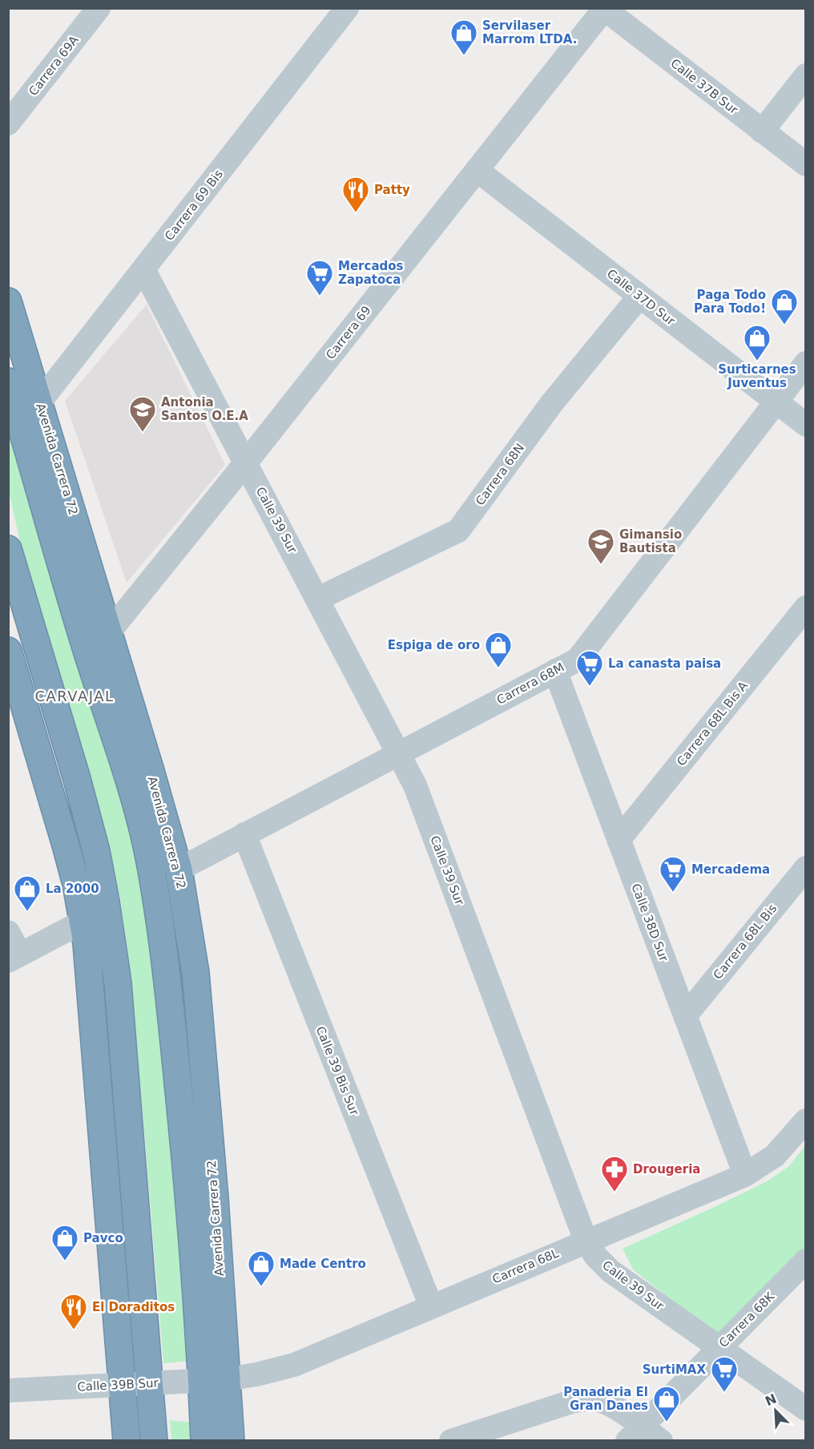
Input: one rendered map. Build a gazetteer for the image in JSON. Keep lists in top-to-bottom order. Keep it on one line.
{"streets":{"highway":["Avenida Carrera 72"],"street":["Carrera 69A","Calle 37B Sur","Carrera 69 Bis","Calle 37D Sur","Carrera 69","Carrera 68N","Calle 39 Sur","Carrera 68M","Carrera 68L Bis A","Calle 38D Sur","Carrera 68L Bis","Calle 39 Bis Sur","Carrera 68L","Carrera 68K","Calle 39B Sur"]},"crossings":[["Calle 37B Sur","Carrera 69"],["Carrera 69 Bis","Avenida Carrera 72"],["Carrera 69 Bis","Calle 39 Sur"],["Calle 37D Sur","Carrera 69"],["Calle 37D Sur","Carrera 68N"],["Calle 37D Sur","Carrera 68M"],["Carrera 69","Avenida Carrera 72"],["Carrera 69","Calle 39 Sur"],["Avenida Carrera 72","Carrera 68M"],["Avenida Carrera 72","Carrera 68L"],["Avenida Carrera 72","Calle 39B Sur"],["Carrera 68N","Calle 39 Sur"],["Calle 39 Sur","Carrera 68M"],["Calle 39 Sur","Carrera 68L"],["Calle 39 Sur","Carrera 68K"],["Carrera 68M","Calle 38D Sur"],["Carrera 68M","Calle 39 Bis Sur"],["Carrera 68L Bis A","Calle 38D Sur"],["Calle 38D Sur","Carrera 68L Bis"],["Calle 38D Sur","Carrera 68L"],["Calle 39 Bis Sur","Carrera 68L"],["Carrera 68L","Calle 39B Sur"]],"districts":["CARVAJAL"],"places":{"shop":["Servilaser Marrom LTDA.","Paga Todo Para Todo!","Surticarnes Juventus","Espiga de oro","La 2000","Pavco","Made Centro","Panaderia El Gran Danes"],"restaurant":["Patty","El Doraditos"],"supermarket":["Mercados Zapatoca","La canasta paisa","Mercadema","SurtiMAX"],"school or university":["Antonia Santos O.E.A","Gimansio Bautista"],"pharmacy":["Drougeria"]},"north":"top left"}
